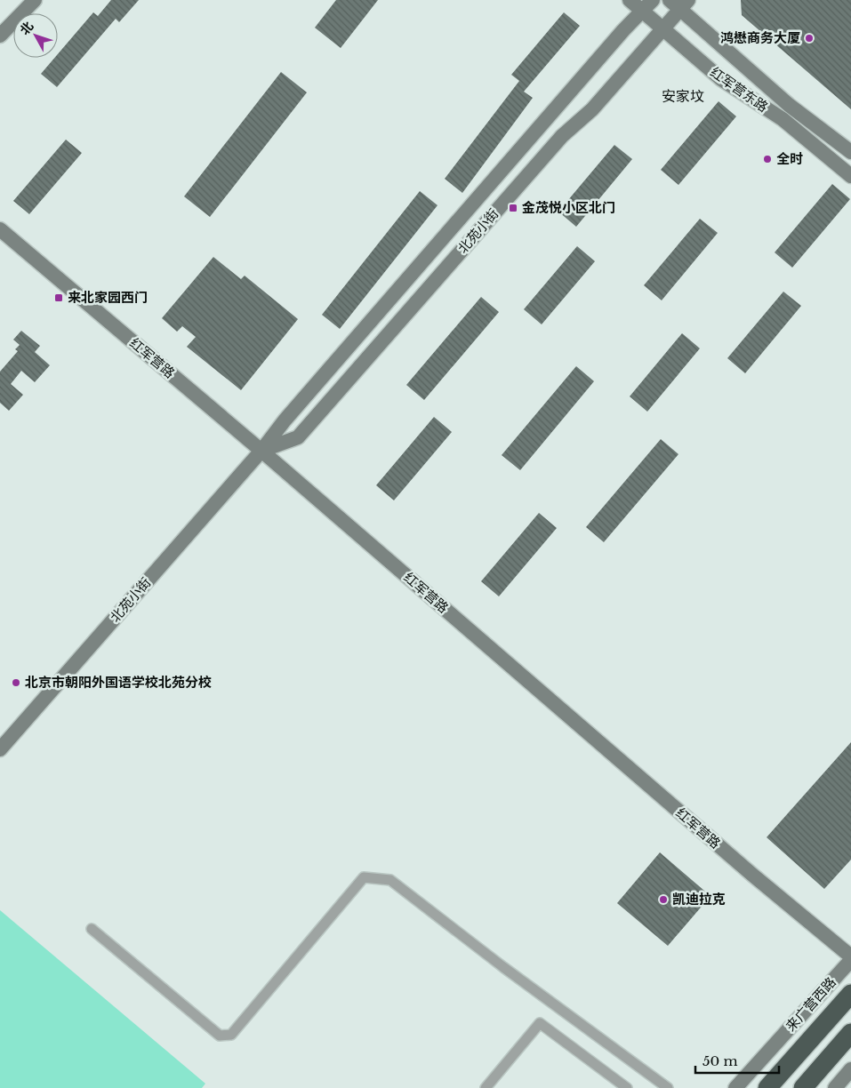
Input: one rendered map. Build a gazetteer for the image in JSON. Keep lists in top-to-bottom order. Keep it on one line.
{"streets":{"street":["红军营东路","北苑小街","红军营路","来广营西路"]},"crossings":[["红军营东路","北苑小街"],["北苑小街","红军营路"]],"districts":["安家坟"],"places":{"other":["鸿懋商务大厦","全时","北京市朝阳外国语学校北苑分校","凯迪拉克"],"transit":["金茂悦小区北门","来北家园西门"]},"scale_bar":"50 m","north":"top left"}
